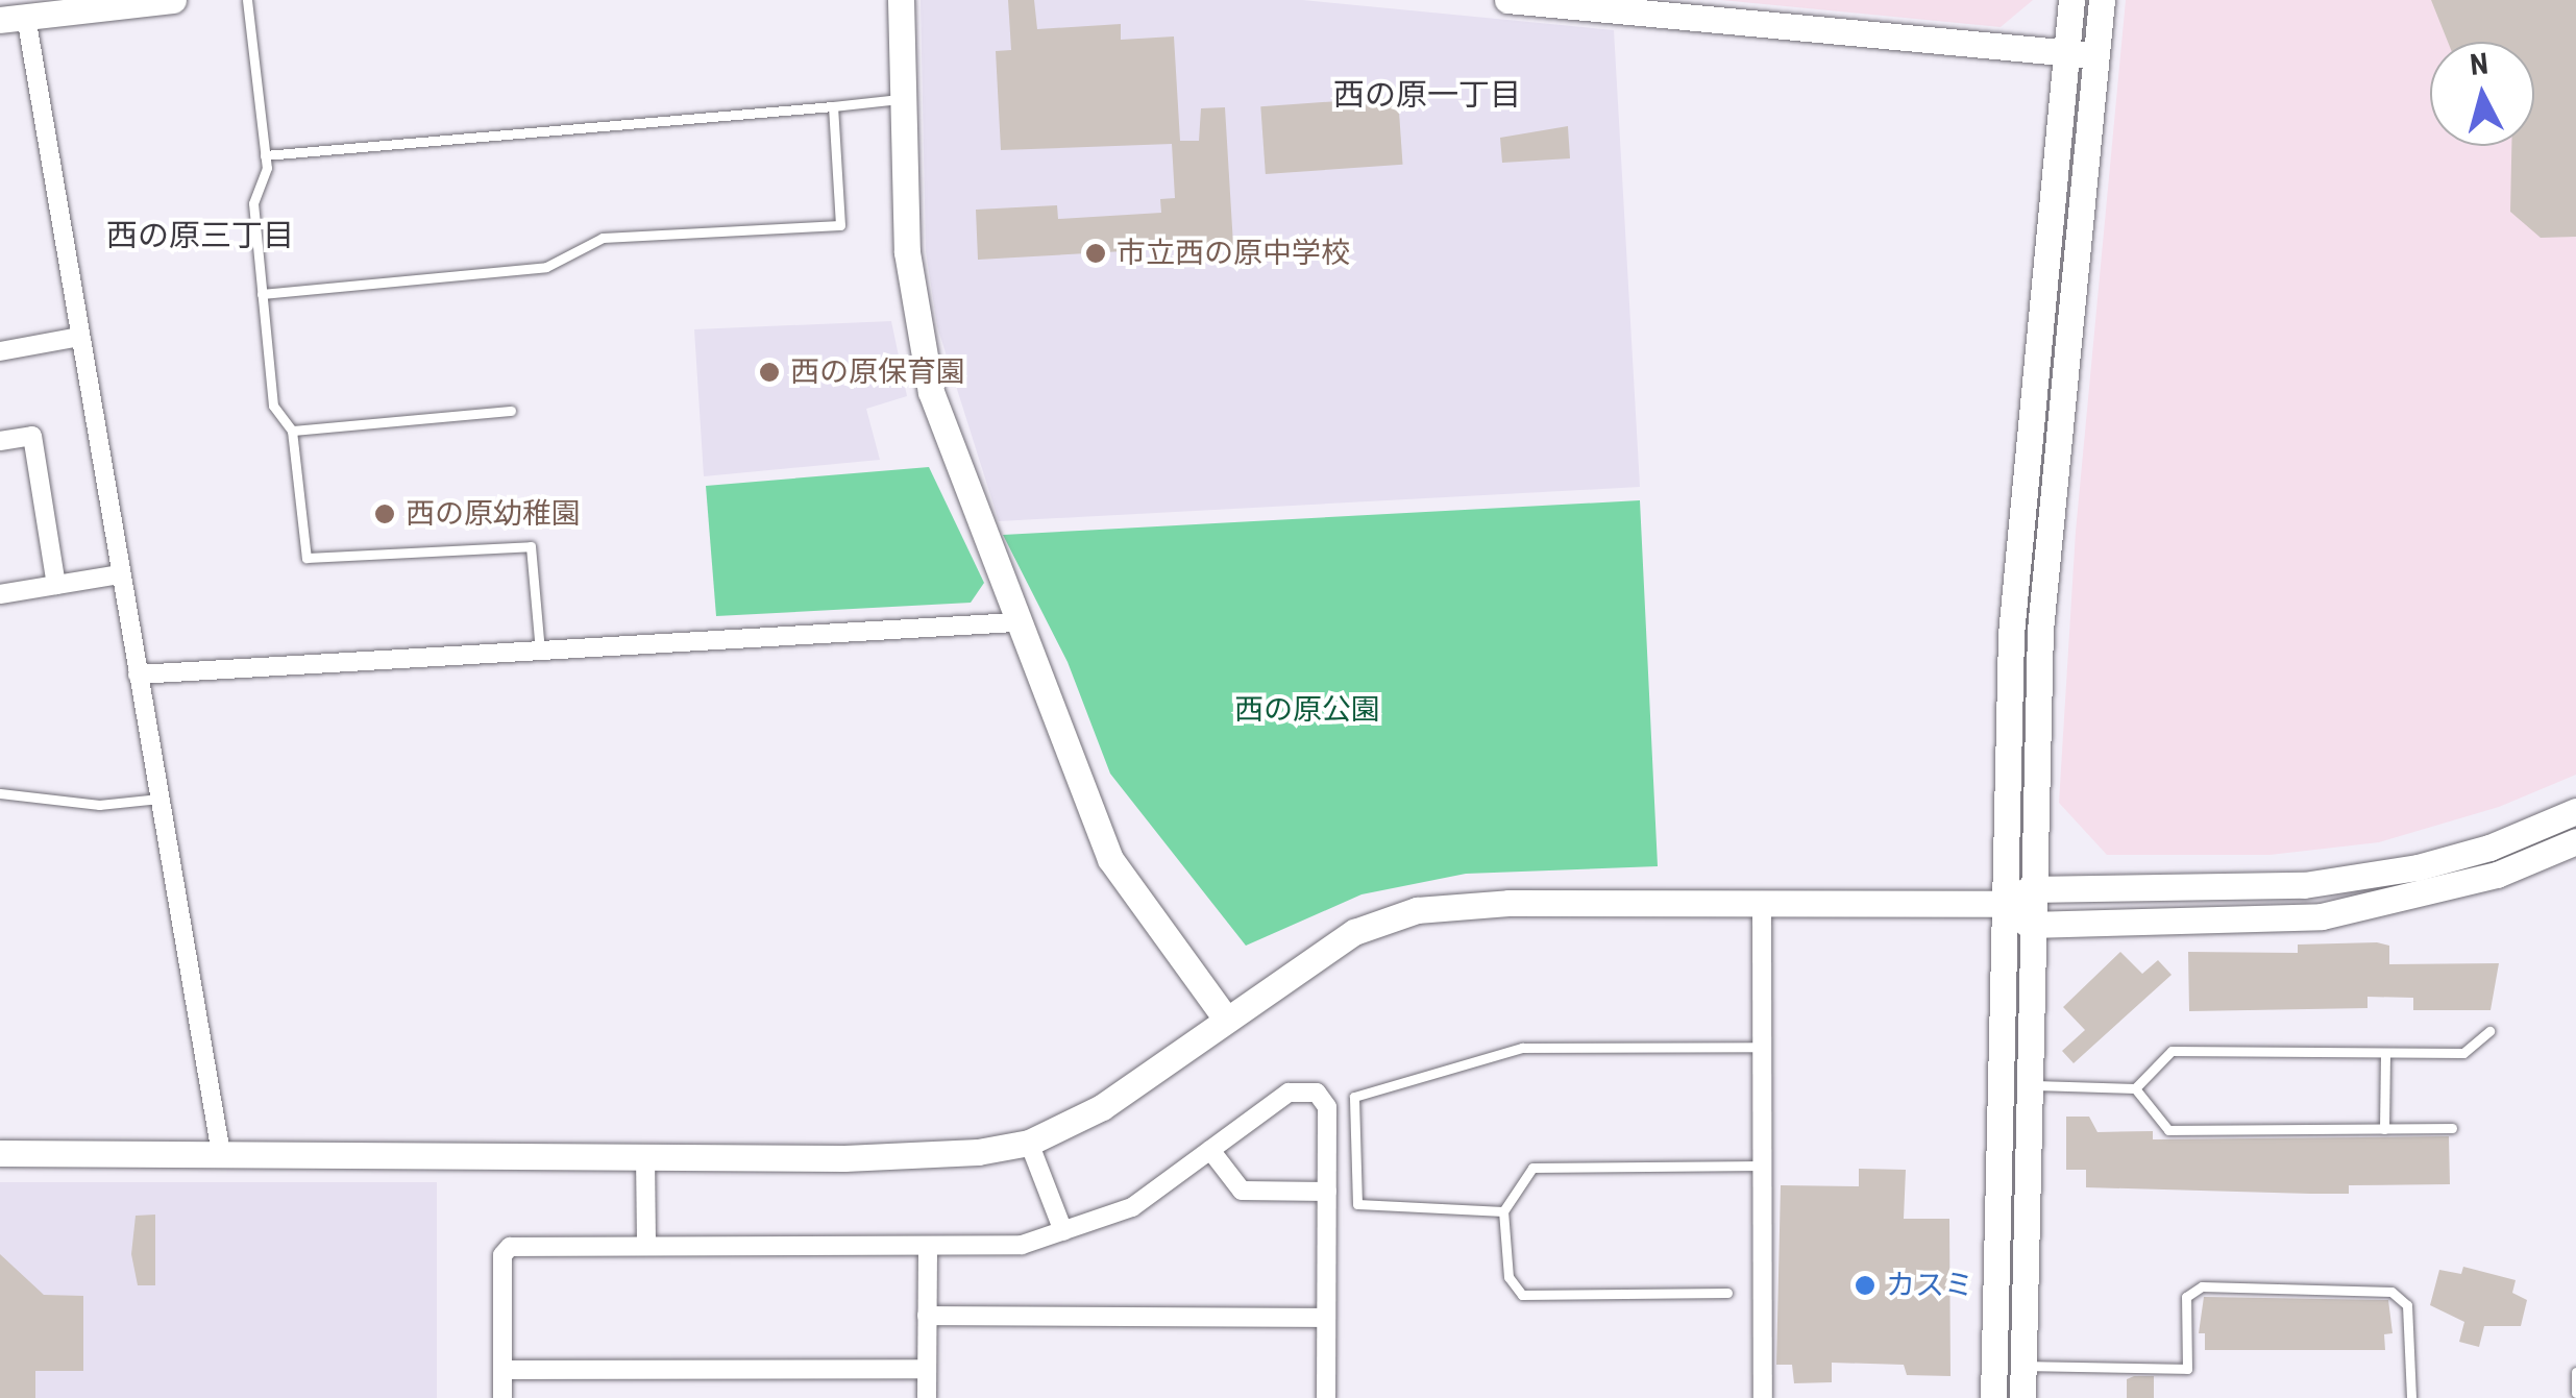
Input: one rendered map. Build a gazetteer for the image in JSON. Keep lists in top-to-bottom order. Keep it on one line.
{"districts":["西の原一丁目","西の原三丁目"],"parks":["西の原公園"],"places":["市立西の原中学校","西の原保育園","西の原幼稚園","カスミ"],"north":"top"}
